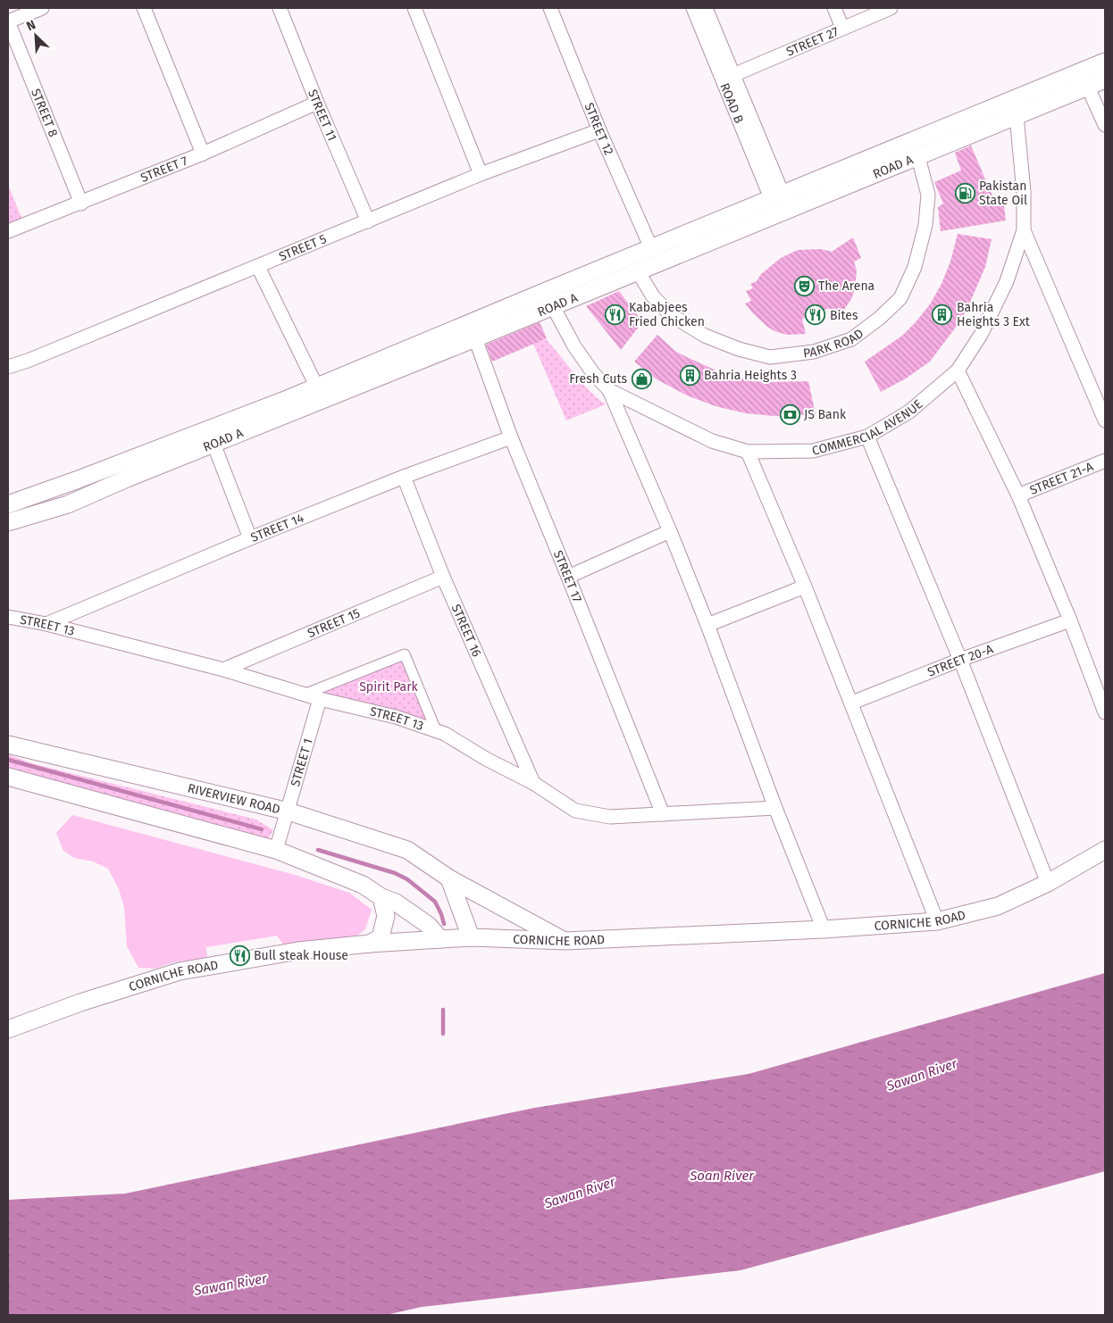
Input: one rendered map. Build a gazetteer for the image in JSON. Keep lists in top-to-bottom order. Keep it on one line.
{"streets":{"street":["STREET 27","ROAD B","STREET 8","STREET 11","STREET 12","ROAD A","STREET 7","STREET 5","PARK ROAD","COMMERCIAL AVENUE","STREET 21-A","STREET 14","STREET 17","STREET 15","STREET 13","STREET 16","STREET 20-A","STREET 1","RIVERVIEW ROAD","CORNICHE ROAD"]},"crossings":[["STREET 27","ROAD B"],["ROAD B","ROAD A"],["STREET 8","STREET 7"],["STREET 11","STREET 7"],["STREET 11","STREET 5"],["STREET 12","ROAD A"],["STREET 12","STREET 5"],["ROAD A","PARK ROAD"],["ROAD A","COMMERCIAL AVENUE"],["ROAD A","STREET 17"],["STREET 14","STREET 17"],["STREET 14","STREET 13"],["STREET 14","STREET 16"],["STREET 17","STREET 13"],["STREET 15","STREET 13"],["STREET 15","STREET 16"],["STREET 13","STREET 16"],["STREET 13","STREET 1"],["STREET 1","RIVERVIEW ROAD"],["RIVERVIEW ROAD","CORNICHE ROAD"]],"water":["Sawan River","Soan River"],"parks":["Spirit Park"],"places":{"fuel station":["Pakistan State Oil"],"theatre":["The Arena"],"restaurant":["Kababjees Fried Chicken","Bites","Bull steak House"],"building":["Bahria Heights 3 Ext","Bahria Heights 3"],"shop":["Fresh Cuts"],"bank":["JS Bank"]},"north":"top left"}
